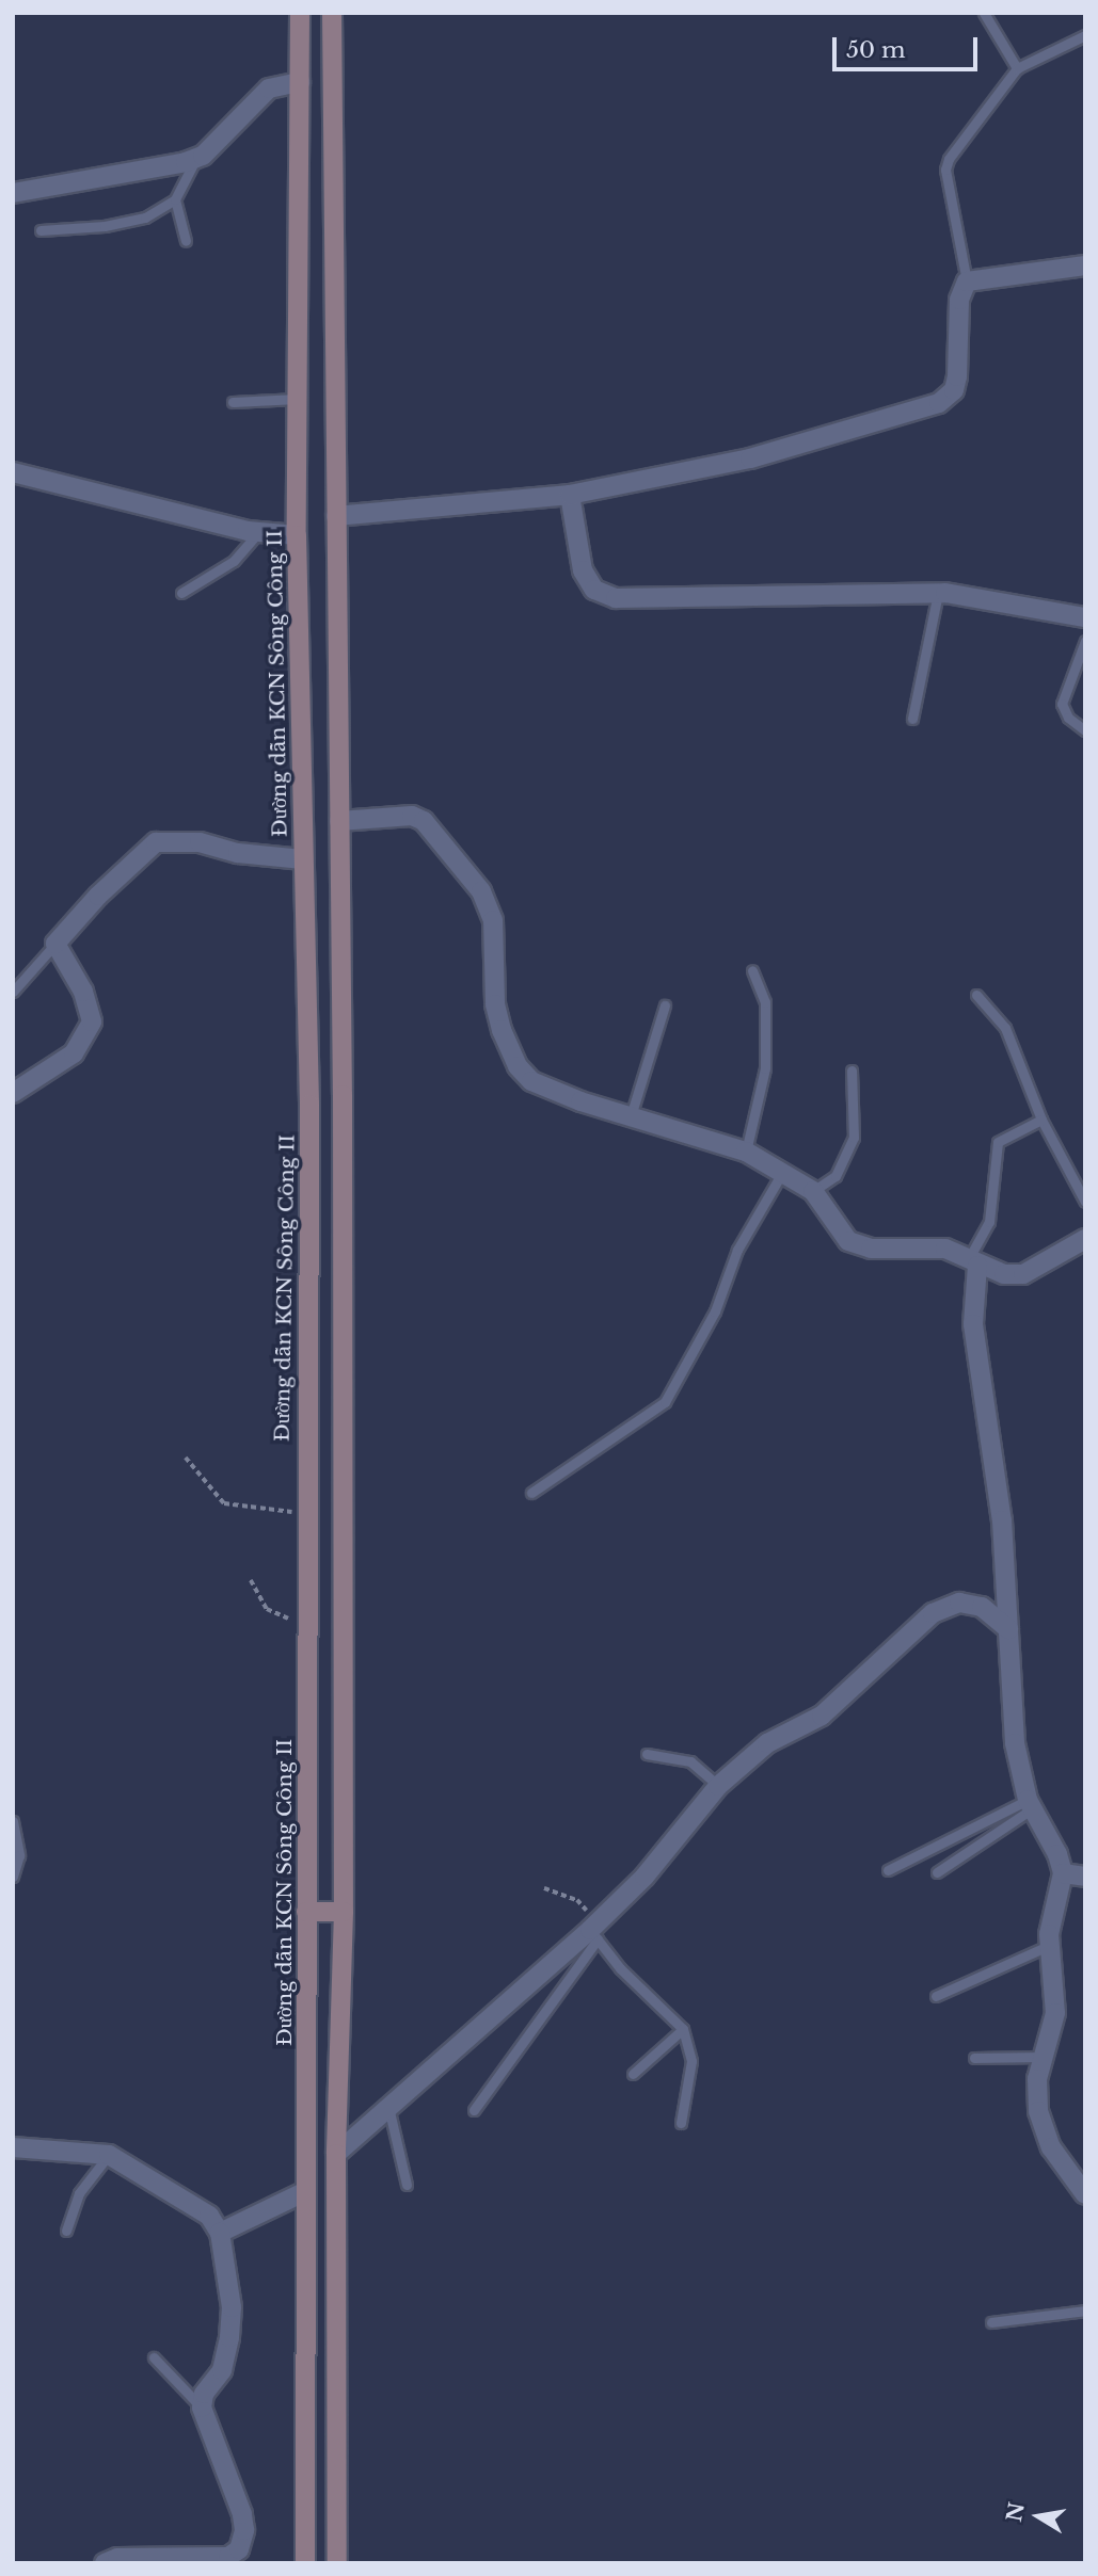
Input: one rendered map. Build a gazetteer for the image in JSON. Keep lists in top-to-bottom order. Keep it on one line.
{"streets":{"street":["Đường dẫn KCN Sông Công II"]},"scale_bar":"50 m","north":"left"}
